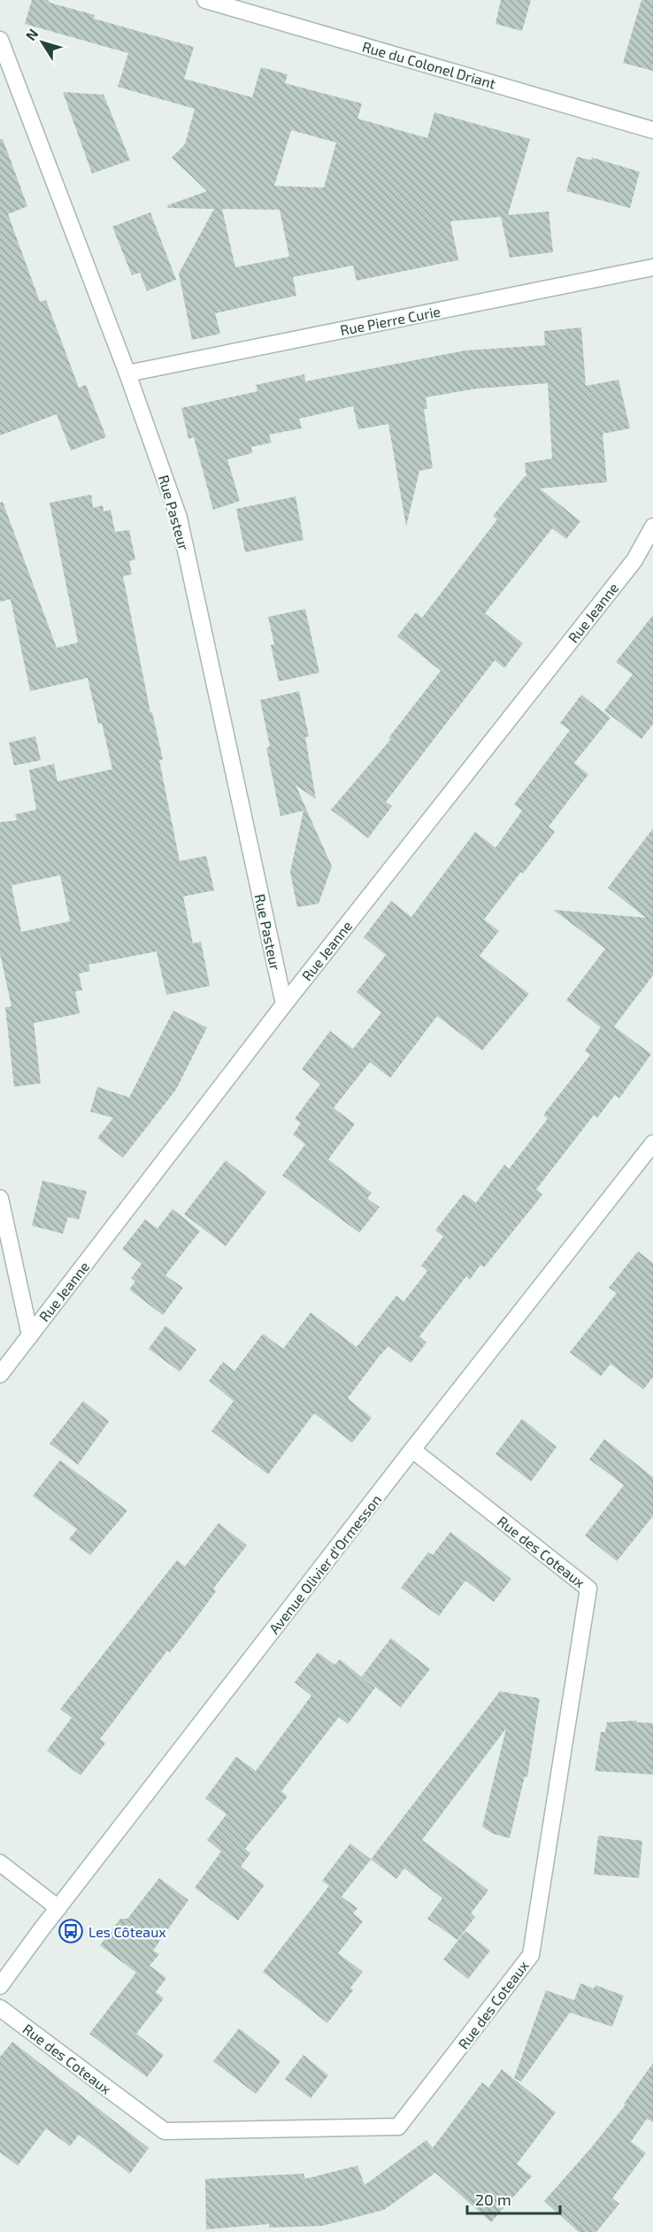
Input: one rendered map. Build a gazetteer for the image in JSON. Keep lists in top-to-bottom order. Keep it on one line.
{"streets":{"street":["Rue du Colonel Driant","Rue Pierre Curie","Rue Pasteur","Rue Jeanne","Rue des Coteaux","Avenue Olivier d'Ormesson"]},"crossings":[["Rue Pierre Curie","Rue Pasteur"],["Rue Pasteur","Rue Jeanne"],["Rue des Coteaux","Avenue Olivier d'Ormesson"]],"places":{"bus stop":["Les Côteaux"]},"scale_bar":"20 m","north":"top left"}
